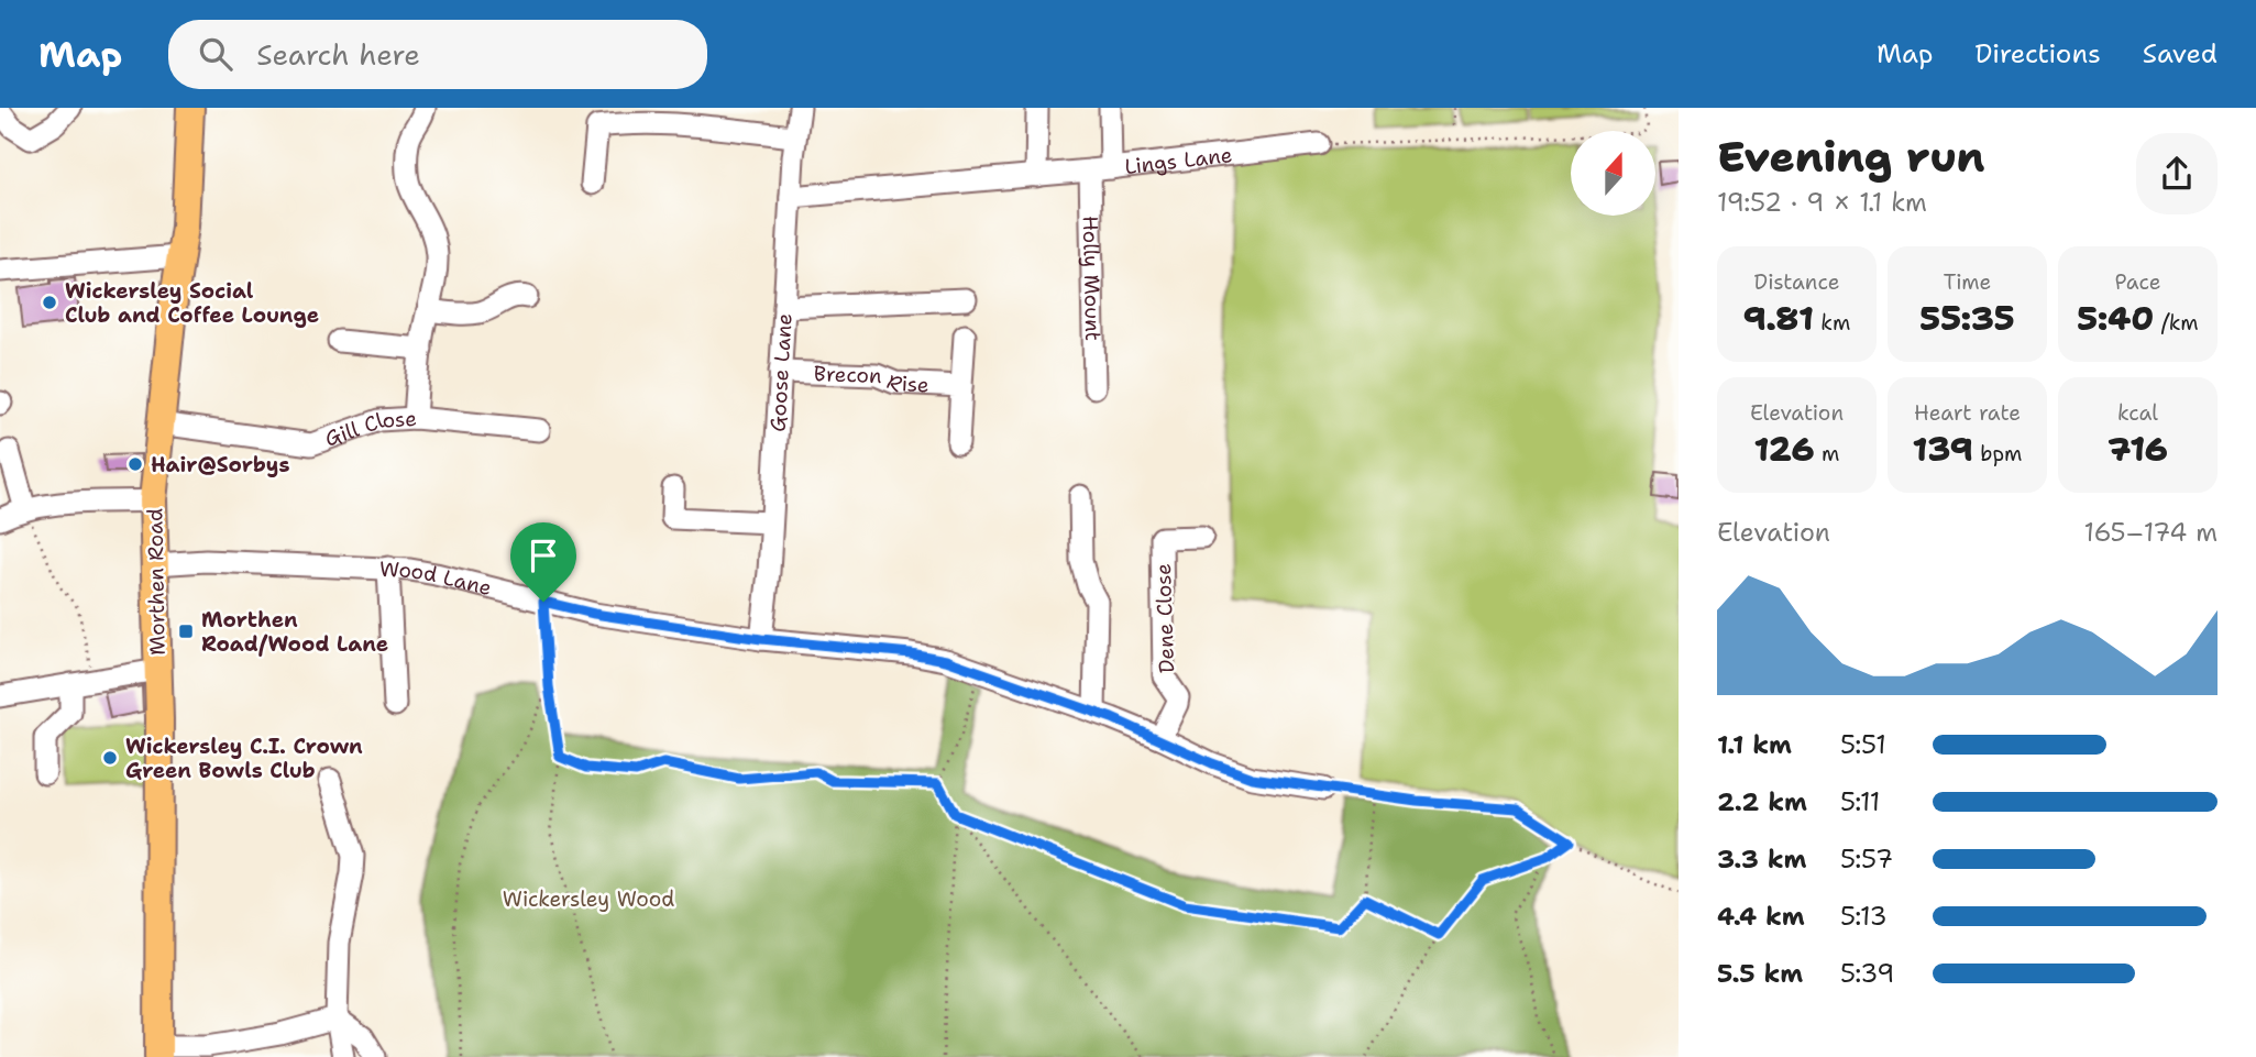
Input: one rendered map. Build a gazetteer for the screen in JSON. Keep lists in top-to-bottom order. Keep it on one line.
{"streets":{"main road":["Morthen Road"],"street":["Lings Lane","Holly Mount","Goose Lane","Brecon Rise","Gill Close","Wood Lane","Dene Close"]},"crossings":[["Lings Lane","Holly Mount"],["Lings Lane","Goose Lane"],["Goose Lane","Brecon Rise"],["Goose Lane","Wood Lane"],["Gill Close","Morthen Road"],["Wood Lane","Morthen Road"],["Wood Lane","Dene Close"]],"parks":["Wickersley Wood"],"places":{"other":["Wickersley Social Club and Coffee Lounge","Hair@Sorbys","Wickersley C.I. Crown Green Bowls Club"],"transit":["Morthen Road/Wood Lane"]},"north":"top","page":{"header":"Map","search":"Search here","nav":["Map","Directions","Saved"],"heading":["Evening run","19:52 · 9 × 1.1 km"],"stats":[["Distance","9.81 km"],["Time","55:35"],["Pace","5:40 /km"],["Elevation","126 m"],["Heart rate","139 bpm"],["kcal","716"]],"chart":["Elevation","165–174 m"],"list":[{"name":"1.1 km","note":"5:51"},{"name":"2.2 km","note":"5:11"},{"name":"3.3 km","note":"5:57"},{"name":"4.4 km","note":"5:13"},{"name":"5.5 km","note":"5:39"}]}}
